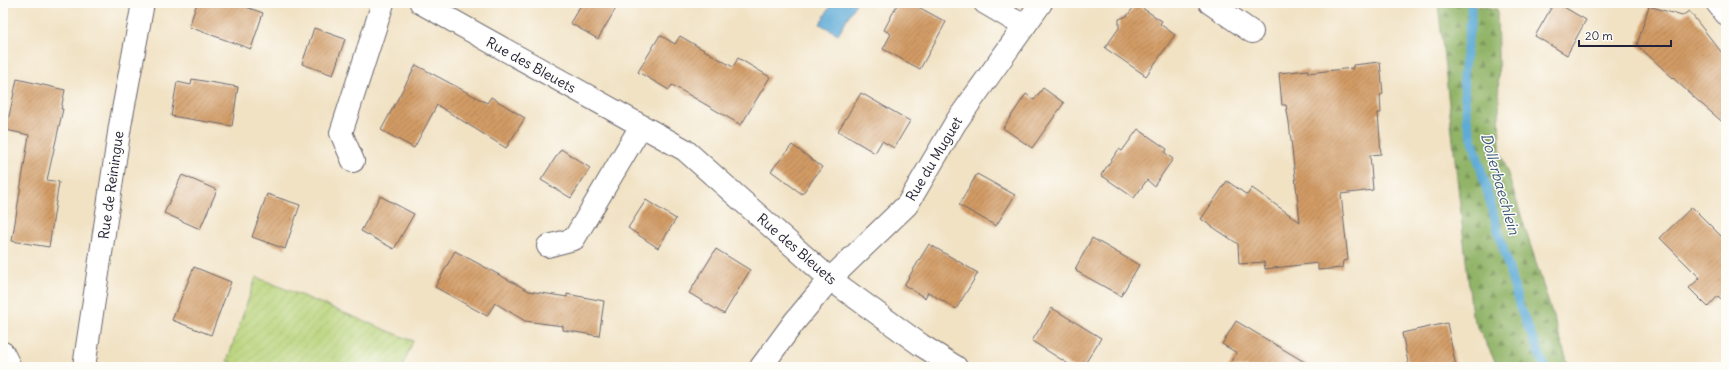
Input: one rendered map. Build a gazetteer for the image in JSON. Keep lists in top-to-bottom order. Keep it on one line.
{"streets":{"street":["Rue des Bleuets","Rue du Muguet","Rue de Reiningue"]},"crossings":[["Rue des Bleuets","Rue du Muguet"]],"water":["Dollerbaechlein"],"scale_bar":"20 m"}
